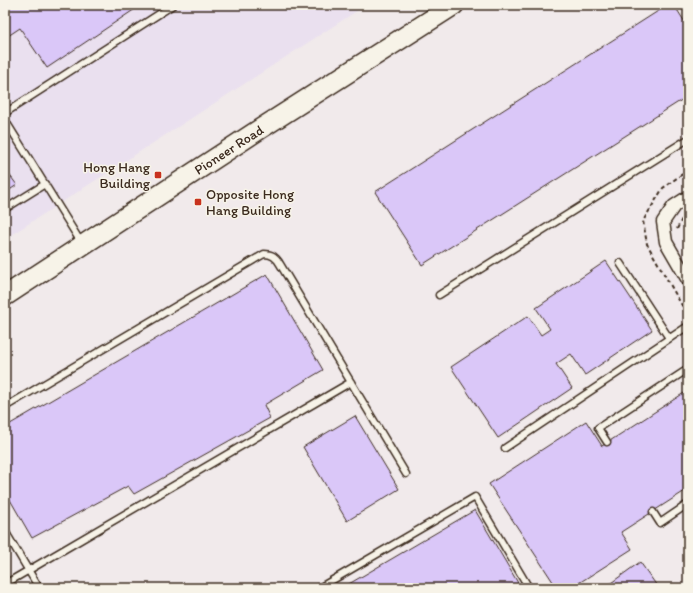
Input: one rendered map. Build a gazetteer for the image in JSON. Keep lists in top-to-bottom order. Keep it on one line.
{"streets":{"main road":["Pioneer Road"]},"places":{"transit":["Hong Hang Building","Opposite Hong Hang Building"]}}
